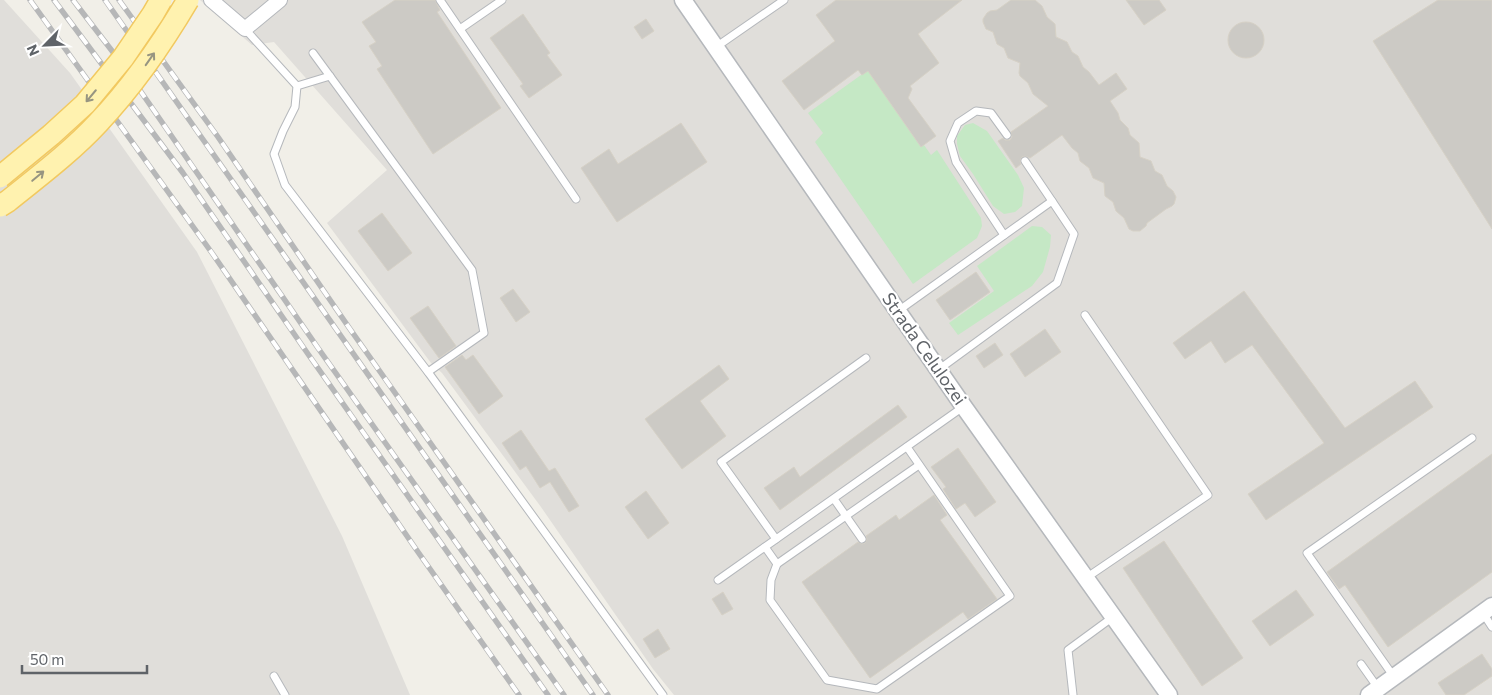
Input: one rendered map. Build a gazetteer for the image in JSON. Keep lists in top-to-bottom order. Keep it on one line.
{"streets":{"street":["Strada Celulozei"]},"scale_bar":"50 m","north":"bottom left"}
